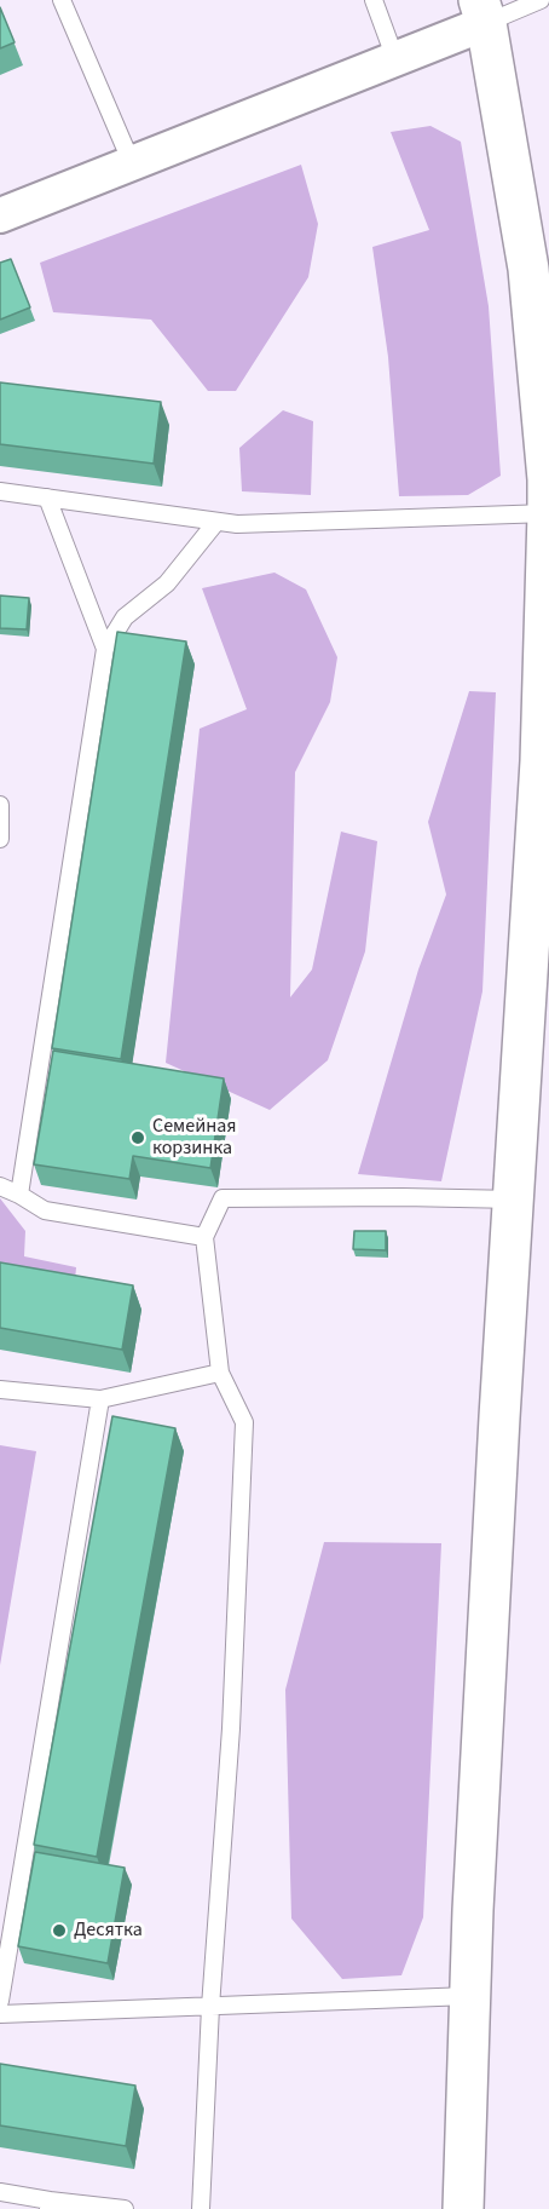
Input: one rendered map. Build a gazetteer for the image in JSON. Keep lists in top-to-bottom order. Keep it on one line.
{"places":["Семейная корзинка","Десятка"]}
